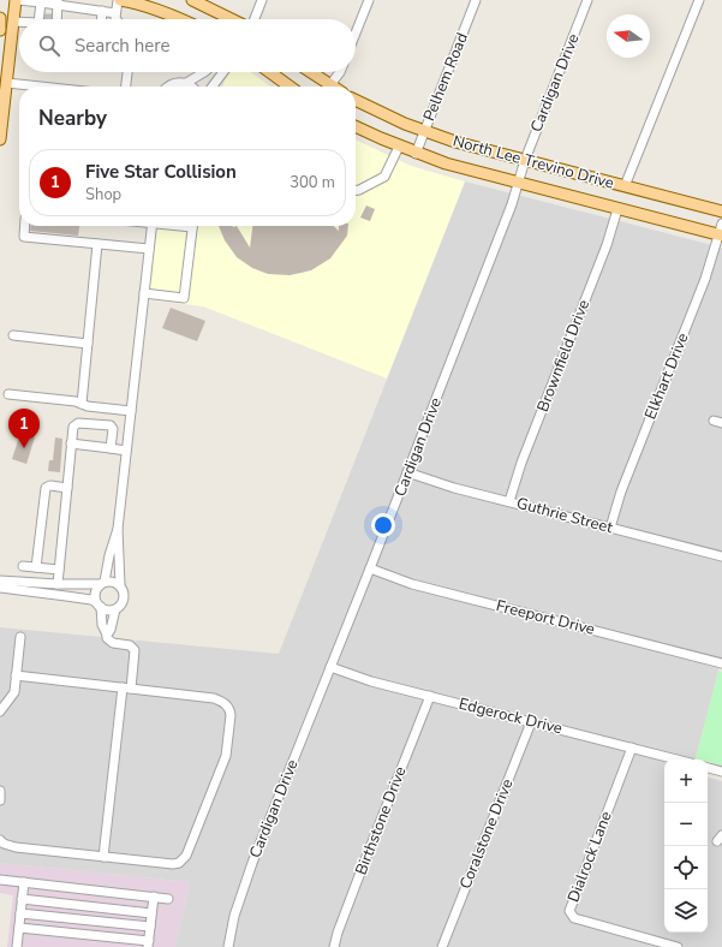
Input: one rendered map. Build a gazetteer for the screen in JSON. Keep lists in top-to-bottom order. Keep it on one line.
{"streets":{"main road":["North Lee Trevino Drive"],"street":["Pelhem Road","Cardigan Drive","Brownfield Drive","Elkhart Drive","Guthrie Street","Freeport Drive","Edgerock Drive","Birthstone Drive","Coralstone Drive","Dialrock Lane"]},"crossings":[["Pelhem Road","North Lee Trevino Drive"],["Cardigan Drive","North Lee Trevino Drive"],["Cardigan Drive","Guthrie Street"],["Cardigan Drive","Freeport Drive"],["Cardigan Drive","Edgerock Drive"],["North Lee Trevino Drive","Brownfield Drive"],["North Lee Trevino Drive","Elkhart Drive"],["Brownfield Drive","Guthrie Street"],["Elkhart Drive","Guthrie Street"],["Edgerock Drive","Birthstone Drive"],["Edgerock Drive","Coralstone Drive"],["Edgerock Drive","Dialrock Lane"]],"north":"left","page":{"search":"Search here","heading":"Nearby","list":[{"mark":"1","name":"Five Star Collision","note":"Shop","value":"300 m"}],"pins":"1","map_buttons":["+","−"]}}
